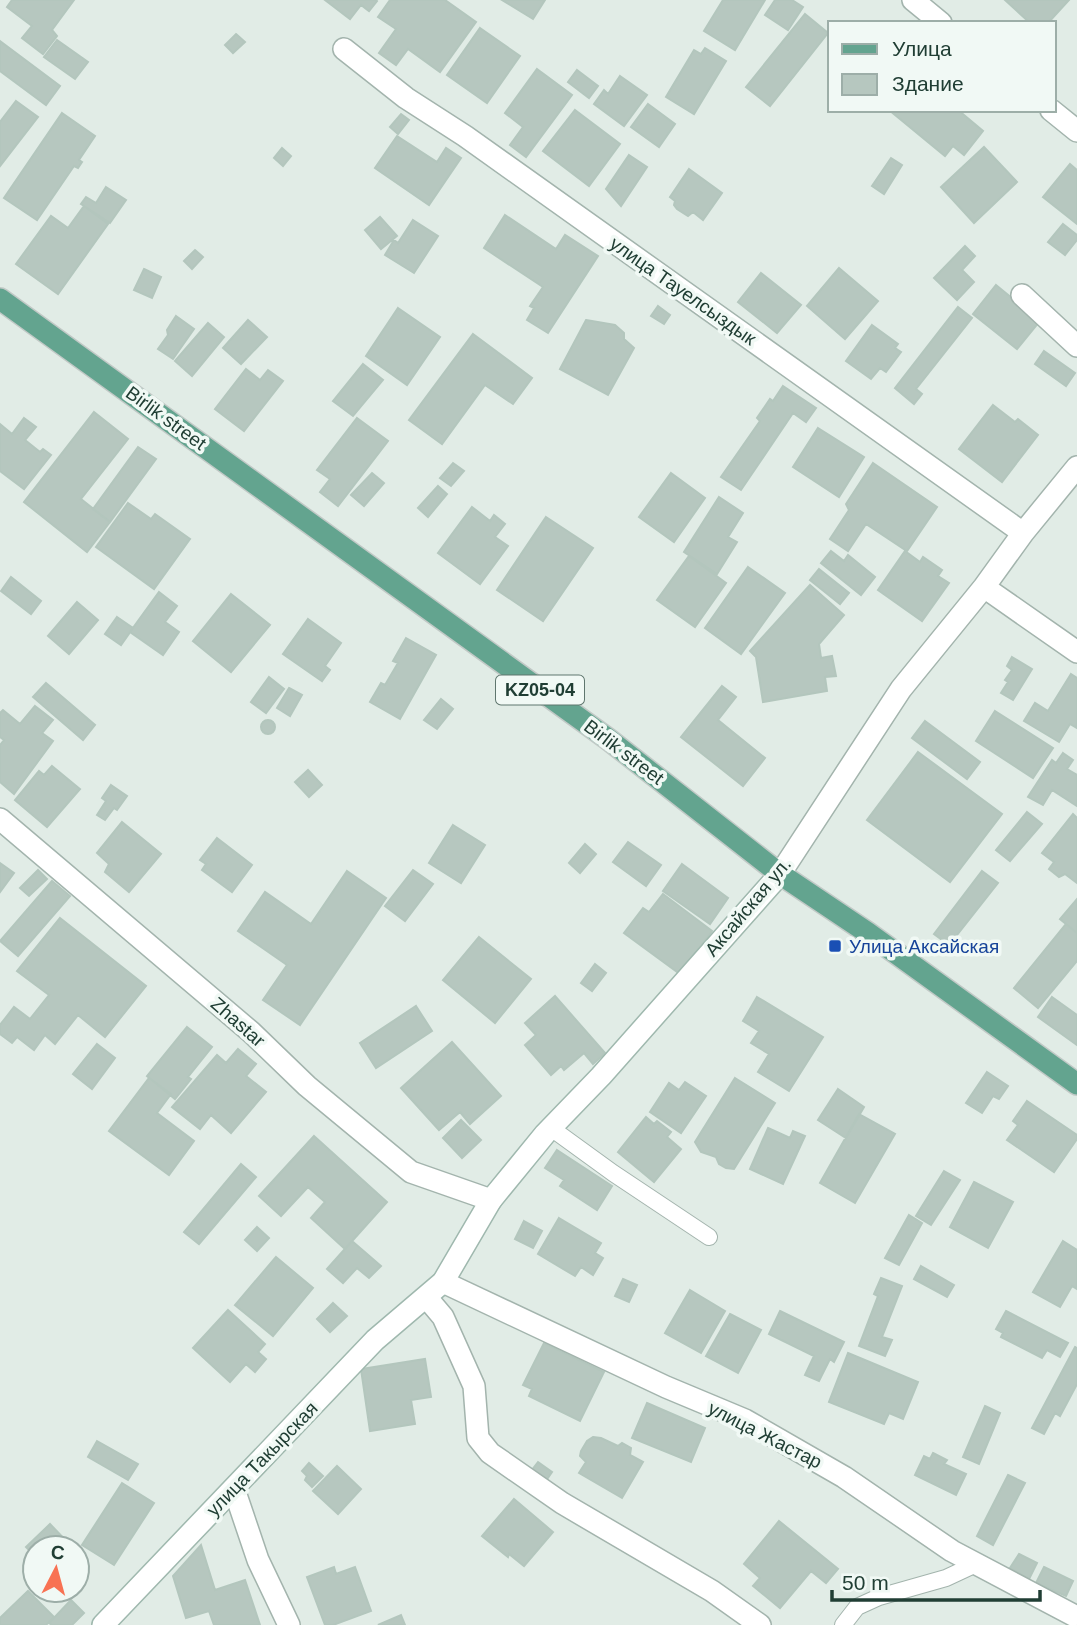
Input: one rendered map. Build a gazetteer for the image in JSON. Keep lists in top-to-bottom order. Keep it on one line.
{"streets":{"main road":["Birlik street","KZ05-04"],"street":["улица Тауелсыздык","Аксайская ул.","Zhastar","улица Жастар","улица Такырская"]},"crossings":[["улица Тауелсыздык","Аксайская ул."],["Birlik street","Аксайская ул."],["Аксайская ул.","Zhastar"],["Аксайская ул.","улица Жастар"],["Аксайская ул.","улица Такырская"]],"places":{"transit":["Улица Аксайская"]},"legend":["Улица","Здание"],"scale_bar":"50 m","north":"top"}
